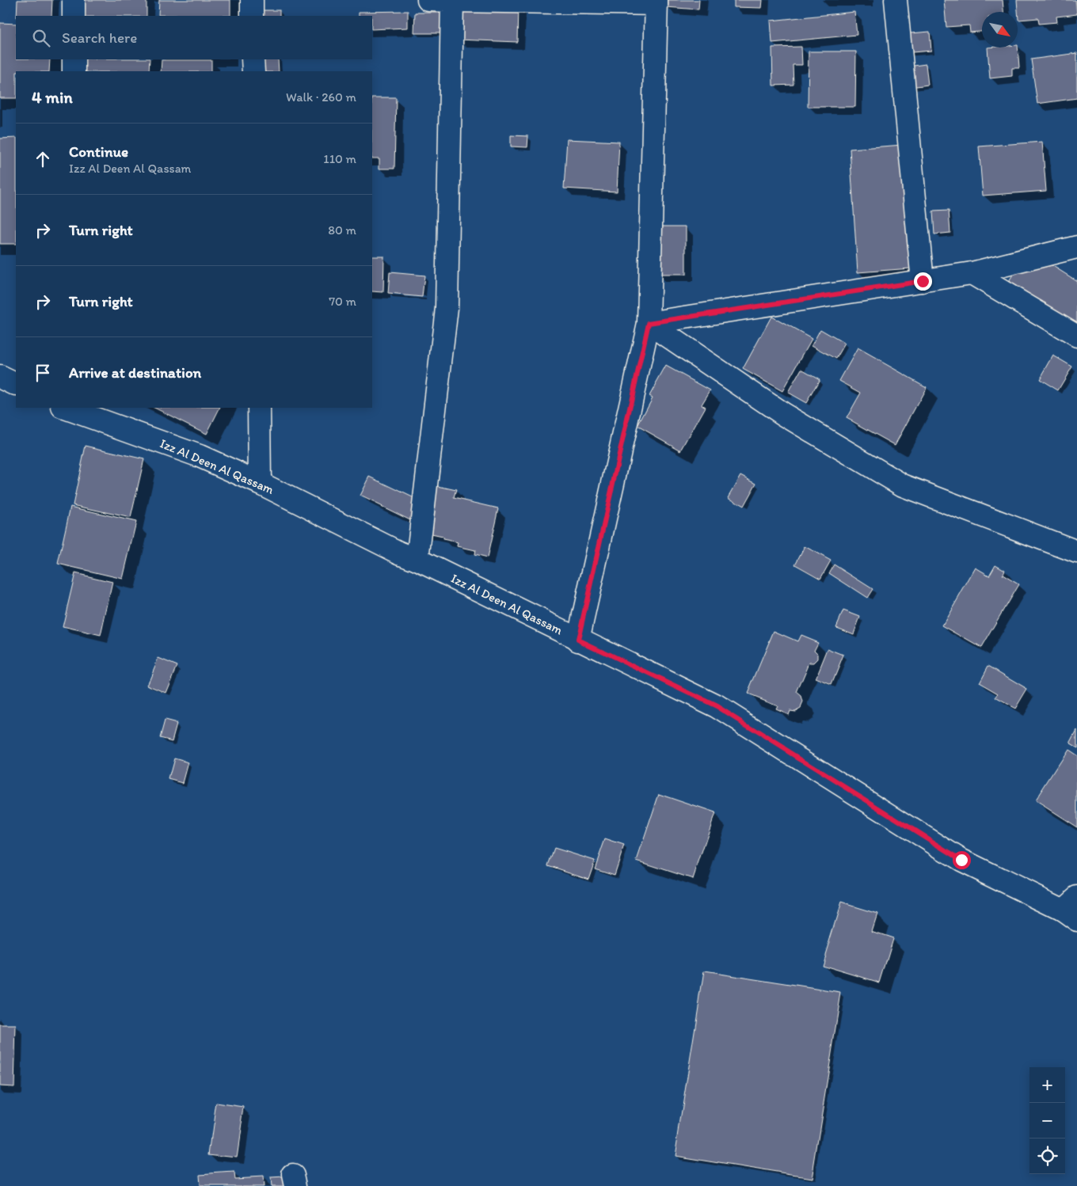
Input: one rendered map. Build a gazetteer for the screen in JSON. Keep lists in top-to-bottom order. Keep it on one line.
{"streets":{"street":["Izz Al Deen Al Qassam"]},"north":"bottom right","page":{"search":"Search here","heading":["4 min","Walk · 260 m"],"list":[["Continue","Izz Al Deen Al Qassam","110 m"],["Turn right","80 m"],["Turn right","70 m"],"Arrive at destination"],"map_buttons":["+","−"]}}
